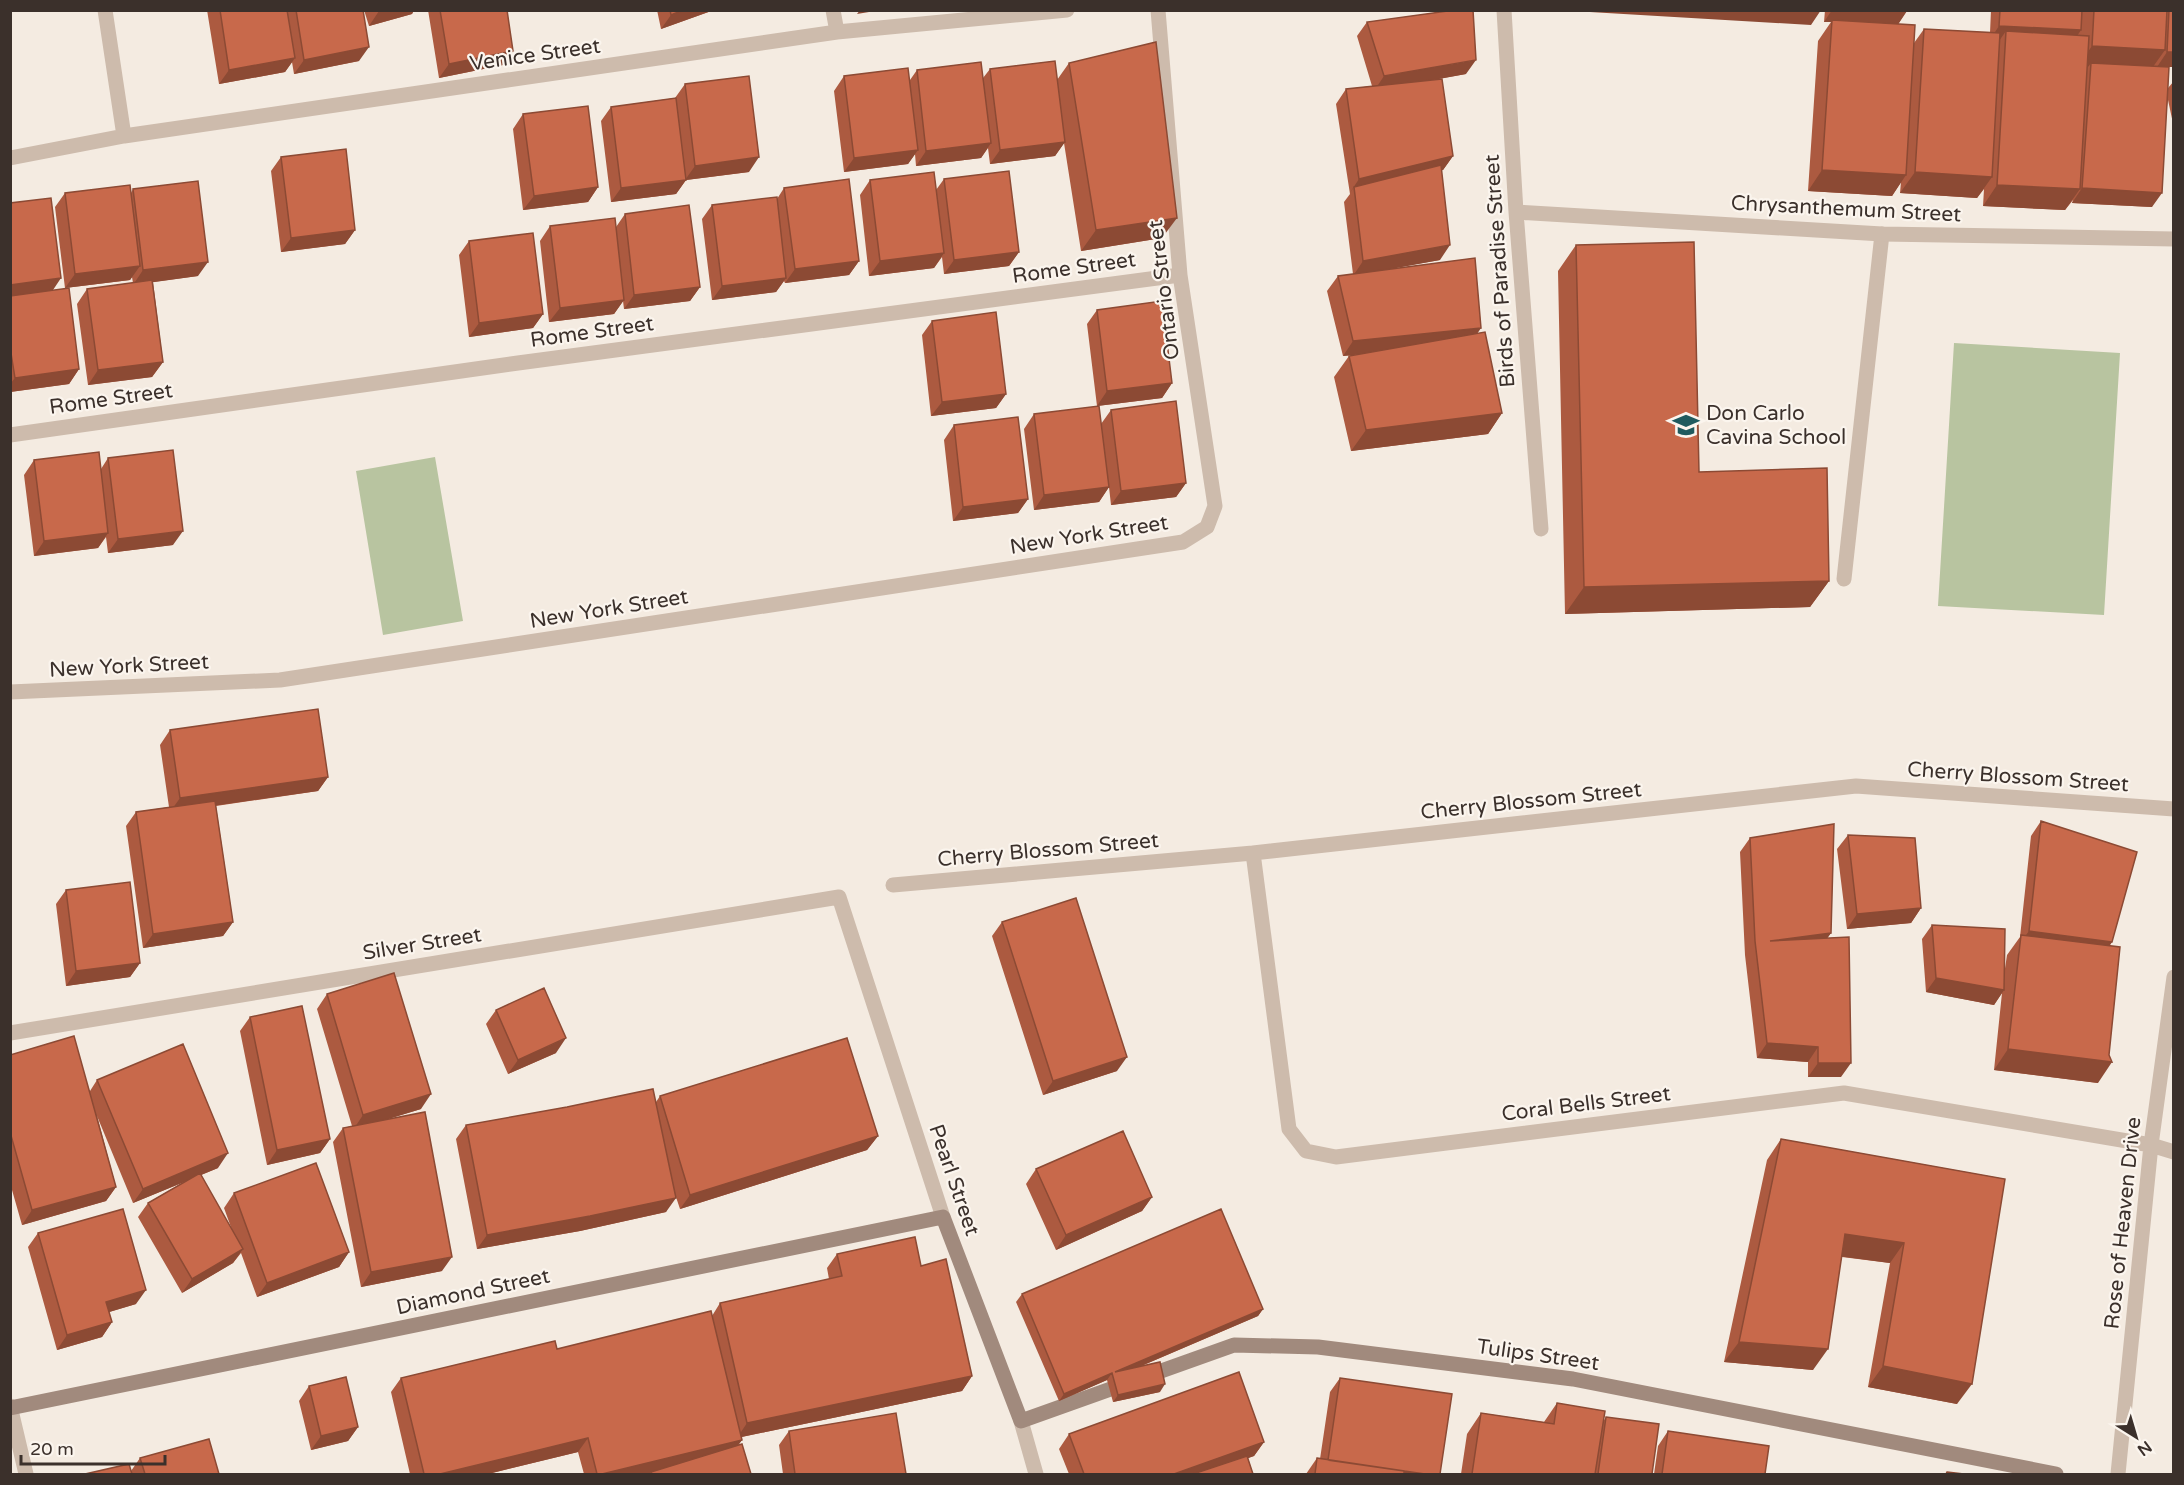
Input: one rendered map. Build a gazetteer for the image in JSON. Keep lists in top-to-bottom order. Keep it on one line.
{"streets":{"street":["Venice Street","Chrysanthemum Street","Rome Street","Birds of Paradise Street","Ontario Street","New York Street","Cherry Blossom Street","Silver Street","Coral Bells Street","Pearl Street","Rose of Heaven Drive","Diamond Street","Tulips Street"]},"crossings":[["Chrysanthemum Street","Birds of Paradise Street"],["Rome Street","Ontario Street"],["Ontario Street","New York Street"],["Cherry Blossom Street","Coral Bells Street"],["Silver Street","Pearl Street"],["Coral Bells Street","Rose of Heaven Drive"],["Pearl Street","Diamond Street"],["Pearl Street","Tulips Street"]],"places":{"school or university":["Don Carlo Cavina School"]},"scale_bar":"20 m","north":"bottom right"}
